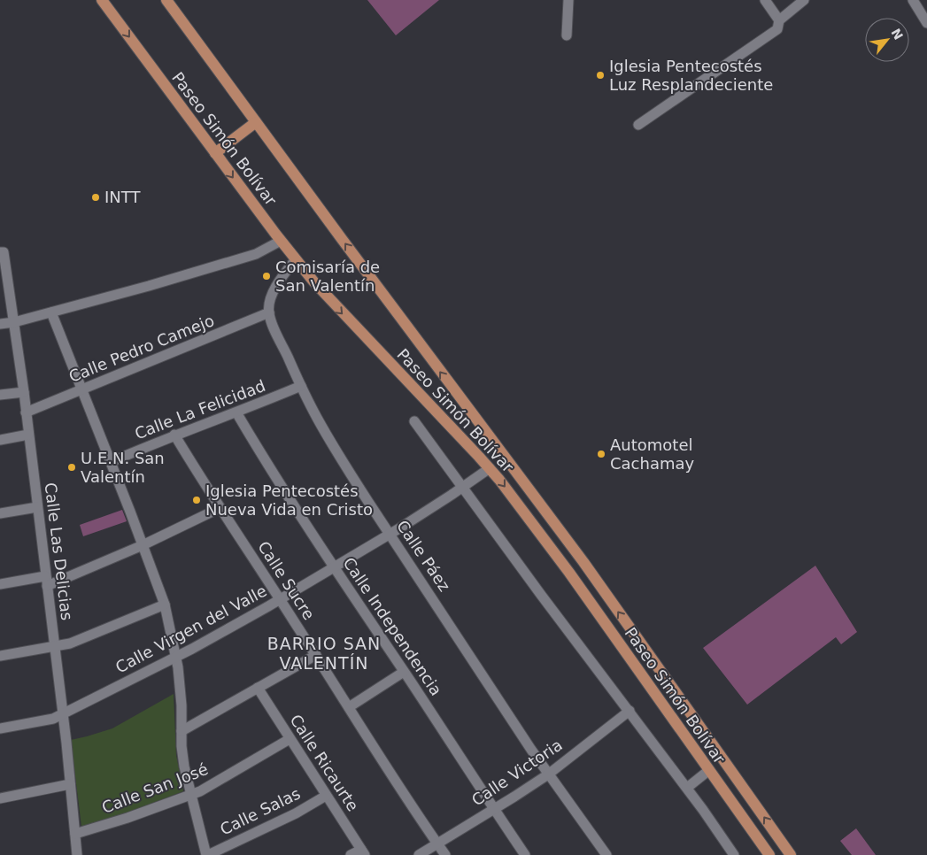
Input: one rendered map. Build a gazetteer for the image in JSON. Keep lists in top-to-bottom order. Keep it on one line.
{"streets":{"main road":["Paseo Simón Bolívar"],"street":["Calle Pedro Camejo","Calle La Felicidad","Calle Las Delicias","Calle Páez","Calle Sucre","Calle Independencia","Calle Virgen del Valle","Calle Ricaurte","Calle Victoria","Calle San José","Calle Salas"]},"crossings":[["Paseo Simón Bolívar","Calle Virgen del Valle"],["Calle Pedro Camejo","Calle Las Delicias"],["Calle Pedro Camejo","Calle Páez"],["Calle La Felicidad","Calle Páez"],["Calle La Felicidad","Calle Sucre"],["Calle La Felicidad","Calle Independencia"],["Calle Las Delicias","Calle Virgen del Valle"],["Calle Las Delicias","Calle San José"],["Calle Páez","Calle Virgen del Valle"],["Calle Páez","Calle Victoria"],["Calle Sucre","Calle Virgen del Valle"],["Calle Sucre","Calle Victoria"],["Calle Independencia","Calle Virgen del Valle"],["Calle Independencia","Calle Victoria"],["Calle Ricaurte","Calle San José"],["Calle Ricaurte","Calle Salas"]],"districts":["BARRIO SAN VALENTÍN"],"places":["Iglesia Pentecostés Luz Resplandeciente","INTT","Comisaría de San Valentín","Automotel Cachamay","U.E.N. San Valentín","Iglesia Pentecostés Nueva Vida en Cristo"],"north":"top right"}
